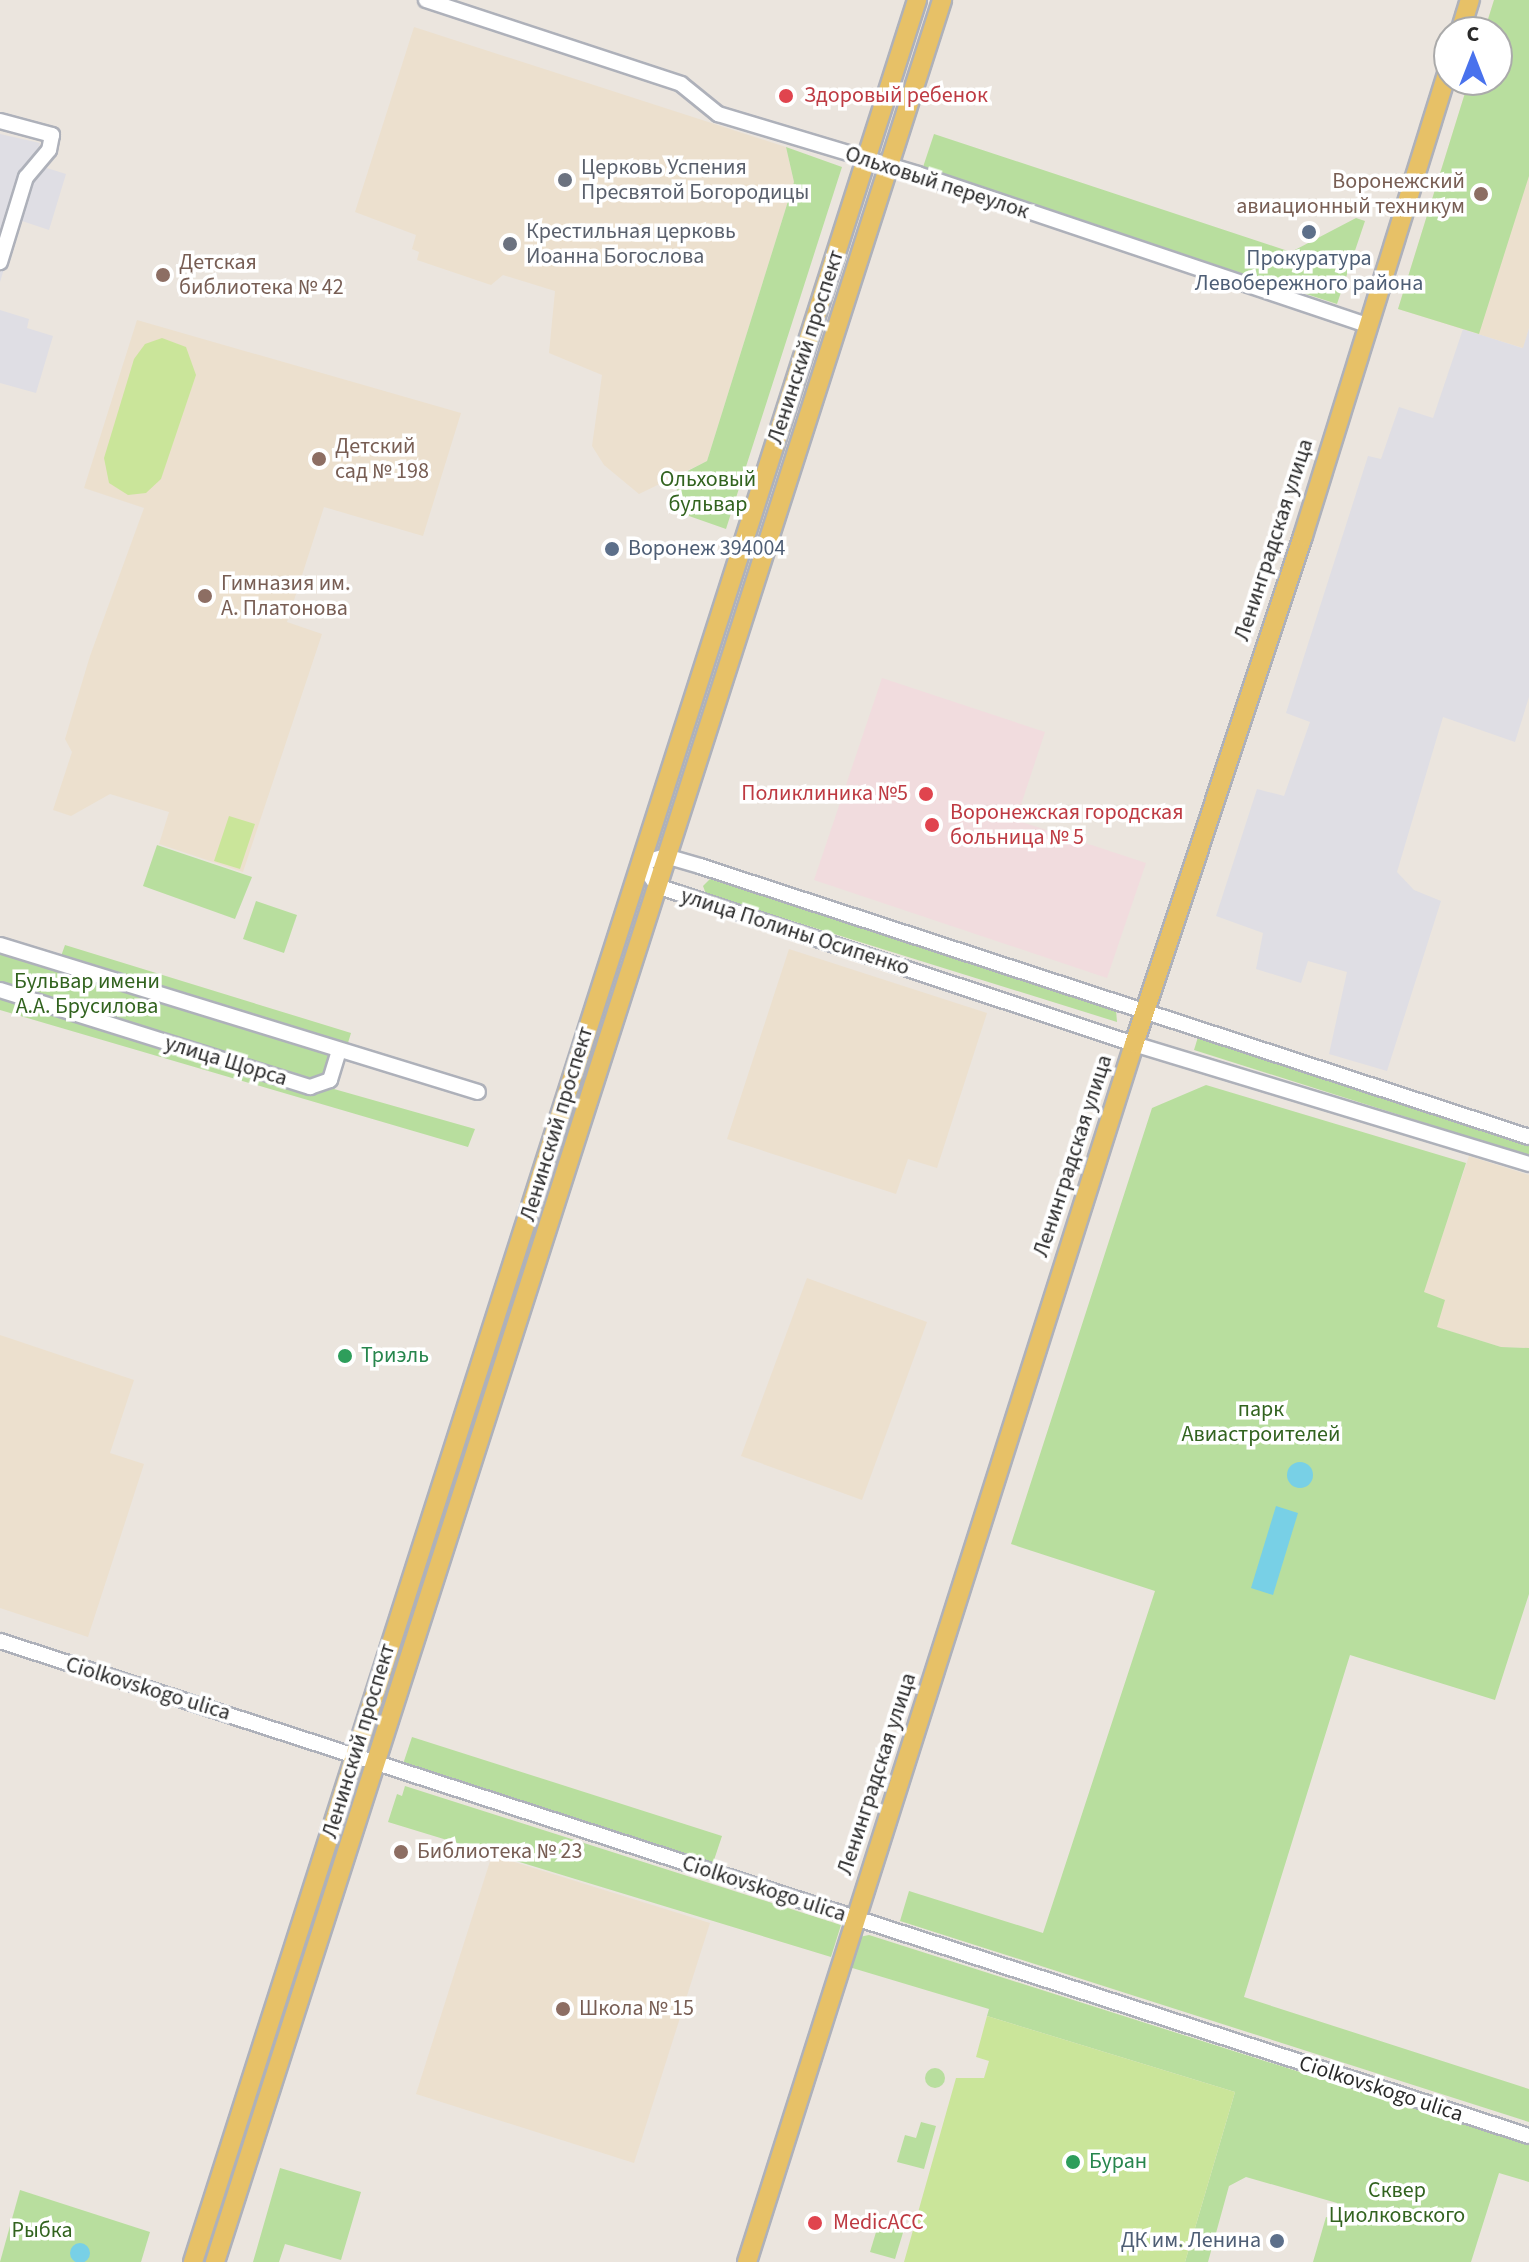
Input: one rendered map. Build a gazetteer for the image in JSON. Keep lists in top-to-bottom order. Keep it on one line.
{"streets":{"main road":["Ленинский проспект","Ленинградская улица"],"street":["Ольховый переулок","улица Полины Осипенко","улица Щорса","Ciolkovskogo ulica"]},"crossings":[["Ольховый переулок","Ленинский проспект"],["Ольховый переулок","Ленинградская улица"],["Ленинский проспект","улица Полины Осипенко"],["Ленинский проспект","Ciolkovskogo ulica"],["Ленинградская улица","улица Полины Осипенко"],["Ленинградская улица","Ciolkovskogo ulica"]],"parks":["Ольховый бульвар","Бульвар имени А.А. Брусилова","парк Авиастроителей","Сквер Циолковского","Рыбка"],"places":["Здоровый ребенок","Церковь Успения Пресвятой Богородицы","Воронежский авиационный техникум","Прокуратура Левобережного района","Крестильная церковь Иоанна Богослова","Детская библиотека № 42","Детский сад № 198","Воронеж 394004","Гимназия им. А. Платонова","Поликлиника №5","Воронежская городская больница № 5","Триэль","Библиотека № 23","Школа № 15","Буран","MedicACC","ДК им. Ленина"],"north":"top"}
